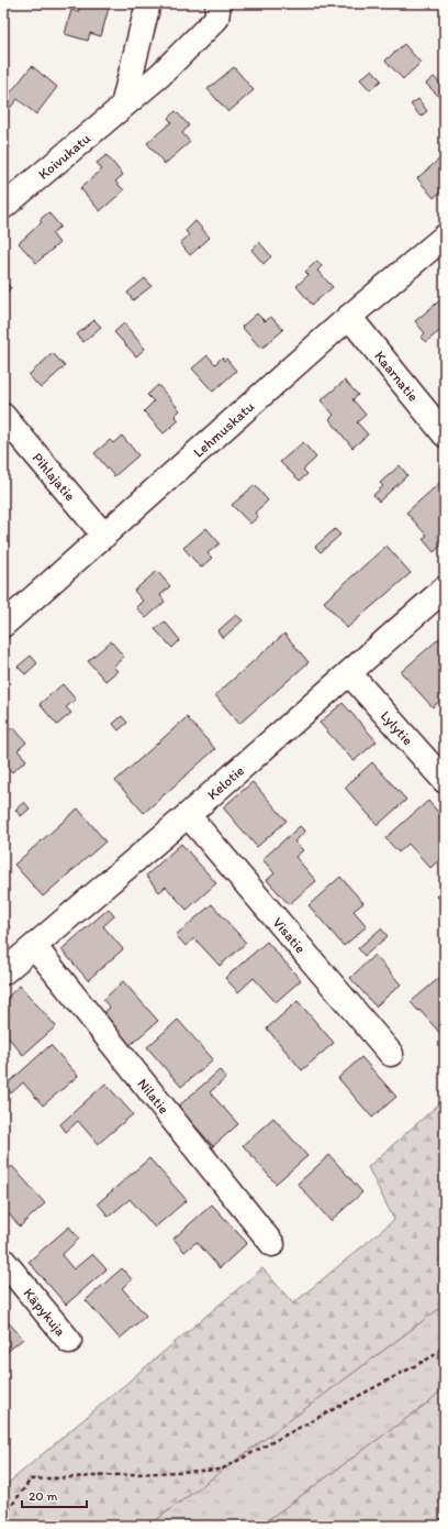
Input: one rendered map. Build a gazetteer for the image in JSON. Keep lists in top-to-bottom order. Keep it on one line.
{"streets":{"street":["Koivukatu","Kaarnatie","Lehmuskatu","Pihlajatie","Lylytie","Kelotie","Visatie","Nilatie","Käpykuja"]},"crossings":[["Kaarnatie","Lehmuskatu"],["Lehmuskatu","Pihlajatie"],["Lylytie","Kelotie"],["Kelotie","Visatie"],["Kelotie","Nilatie"]],"scale_bar":"20 m"}
